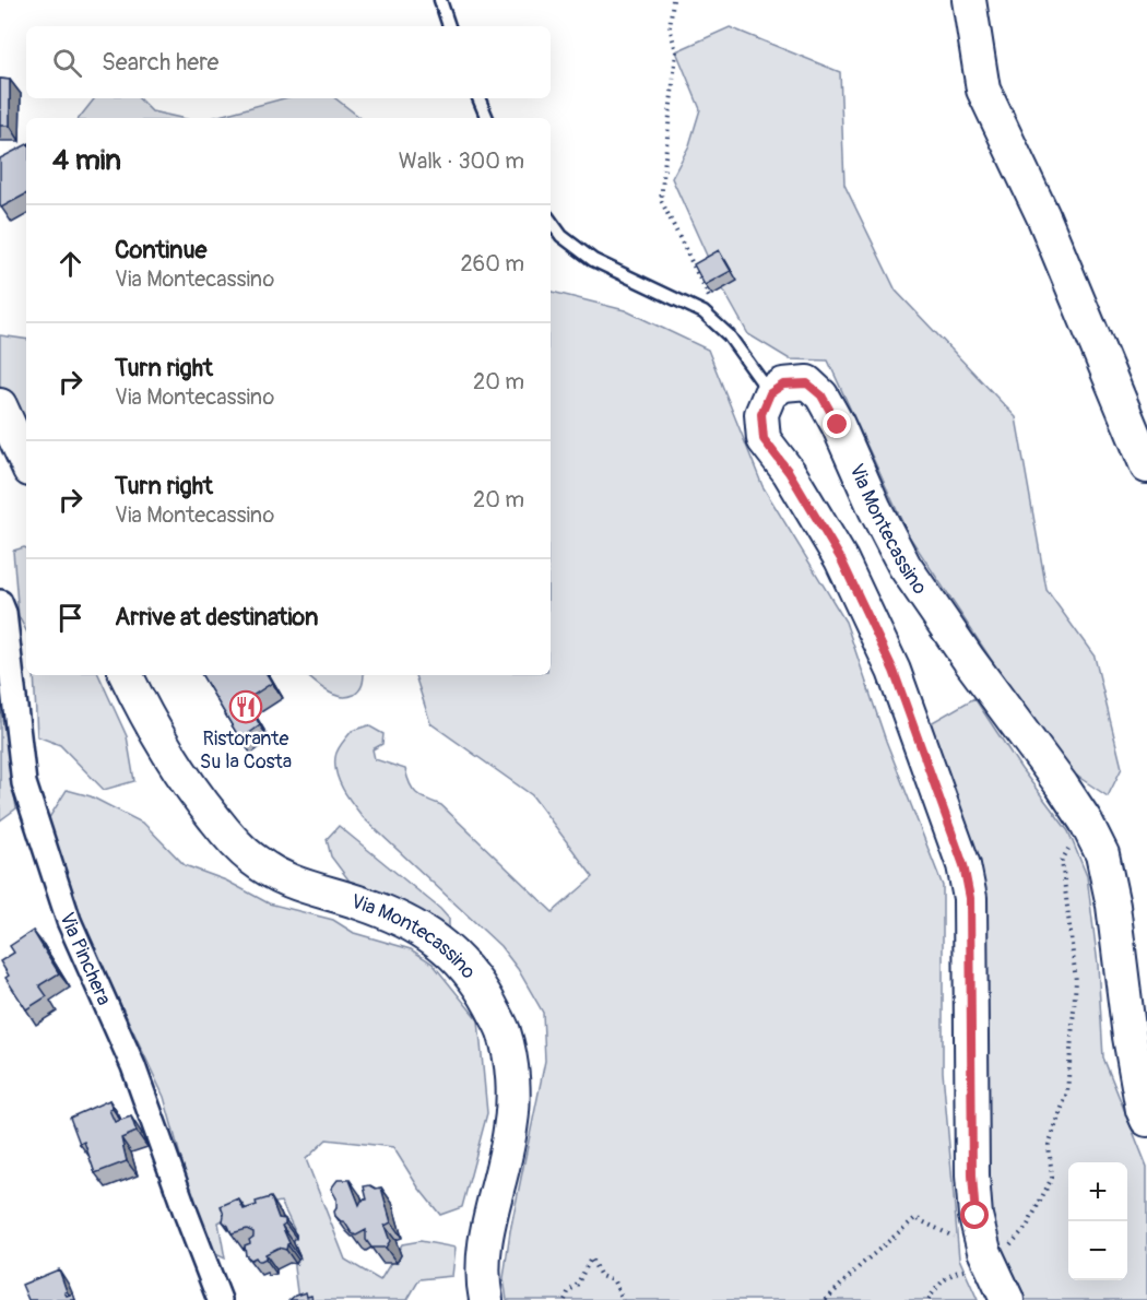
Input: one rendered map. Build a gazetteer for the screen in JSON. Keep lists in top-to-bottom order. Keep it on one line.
{"streets":{"street":["Via Montecassino","Via Pinchera"]},"places":{"restaurant":["Ristorante Su la Costa"]},"page":{"search":"Search here","heading":["4 min","Walk · 300 m"],"list":[["Continue","Via Montecassino","260 m"],["Turn right","Via Montecassino","20 m"],["Turn right","Via Montecassino","20 m"],"Arrive at destination"],"map_buttons":["+","−"]}}
